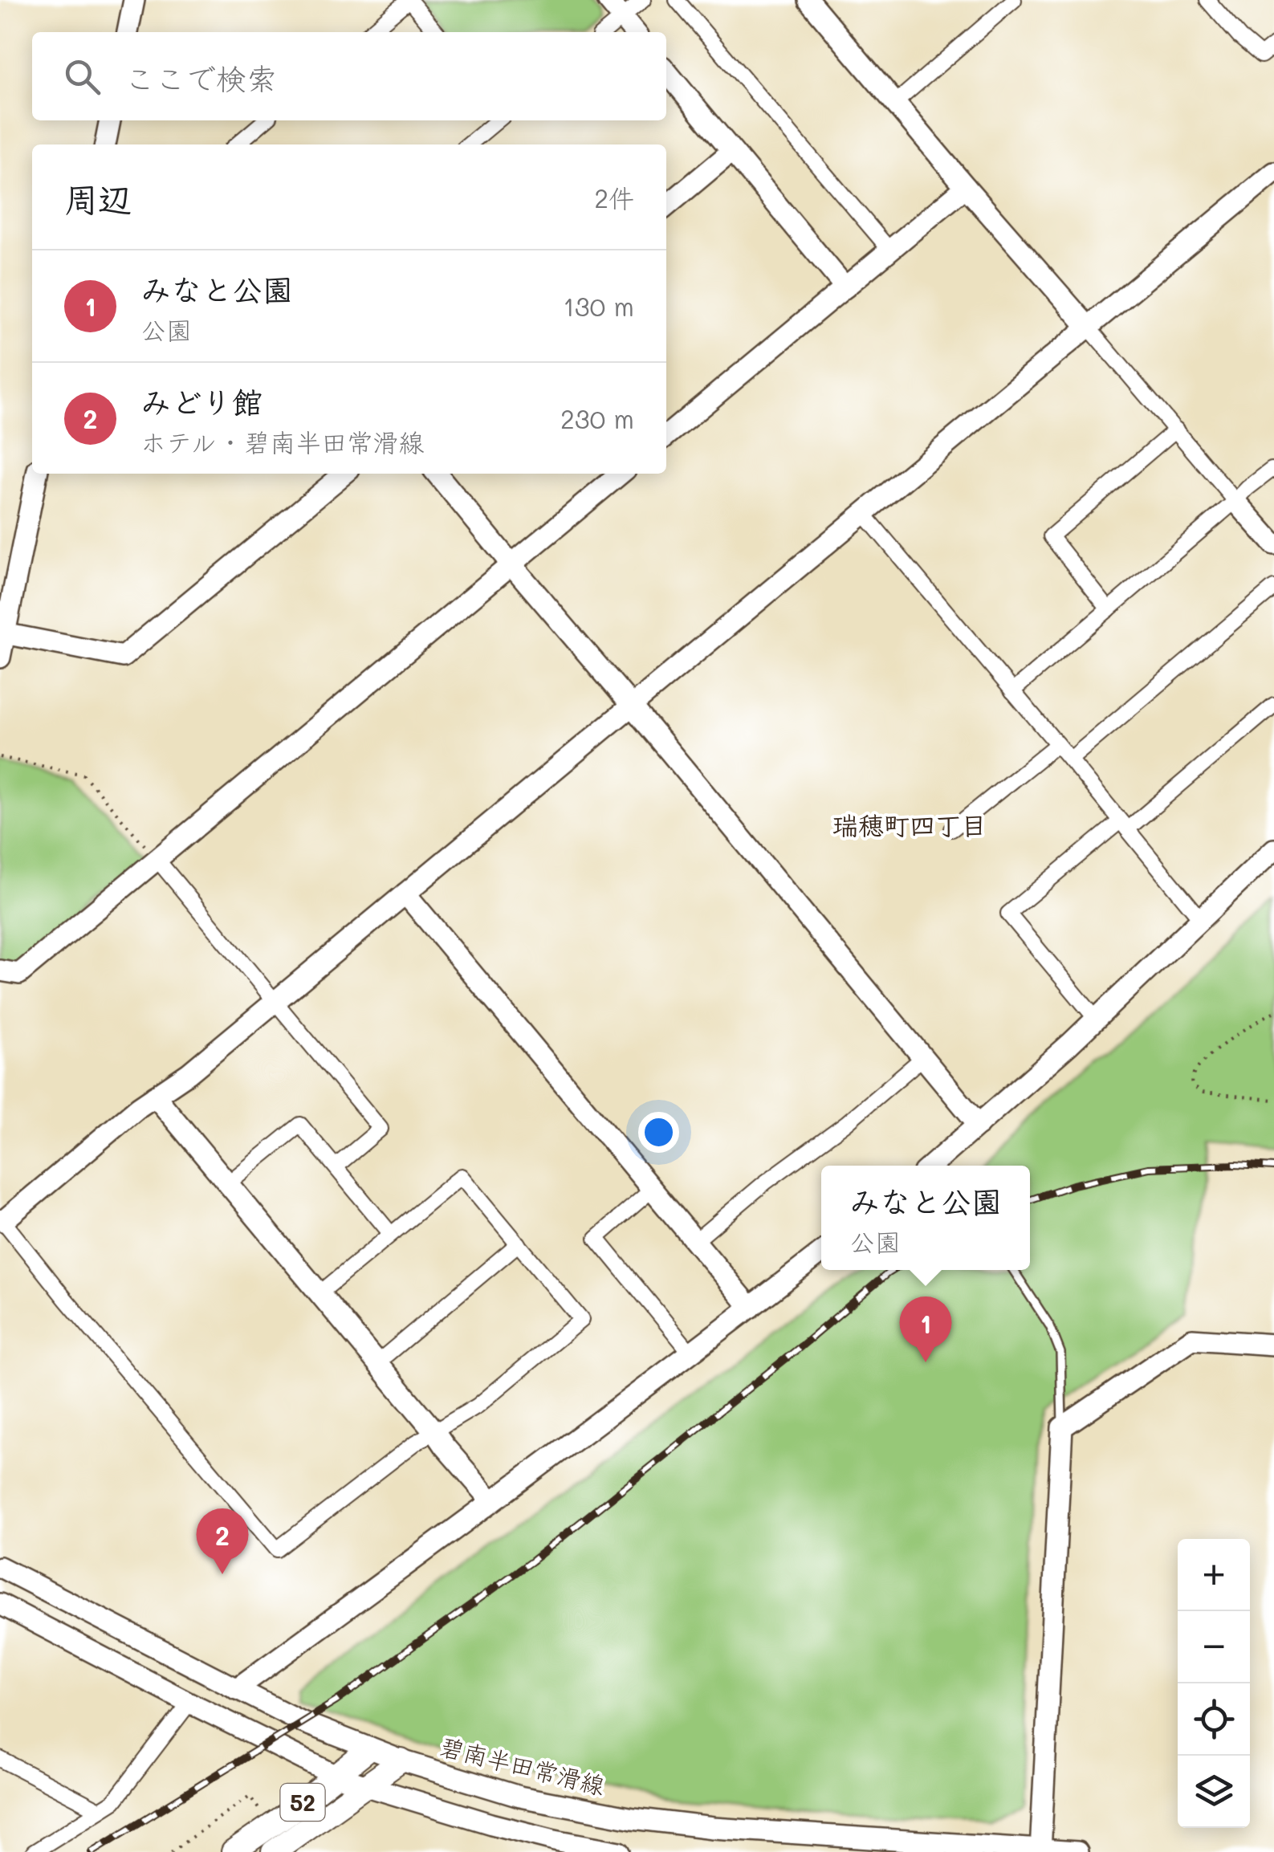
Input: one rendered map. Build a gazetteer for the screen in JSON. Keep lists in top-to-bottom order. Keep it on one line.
{"streets":{"main road":["52"],"street":["碧南半田常滑線"]},"crossings":[["碧南半田常滑線","52"]],"districts":["瑞穂町四丁目"],"page":{"search":"ここで検索","heading":["周辺","2件"],"list":[{"mark":"1","name":"みなと公園","note":"公園","value":"130 m"},{"mark":"2","name":"みどり館","note":"ホテル · 碧南半田常滑線","value":"230 m"}],"popup":["みなと公園","公園"],"pins":["1","2"],"map_buttons":["+","−"]}}
